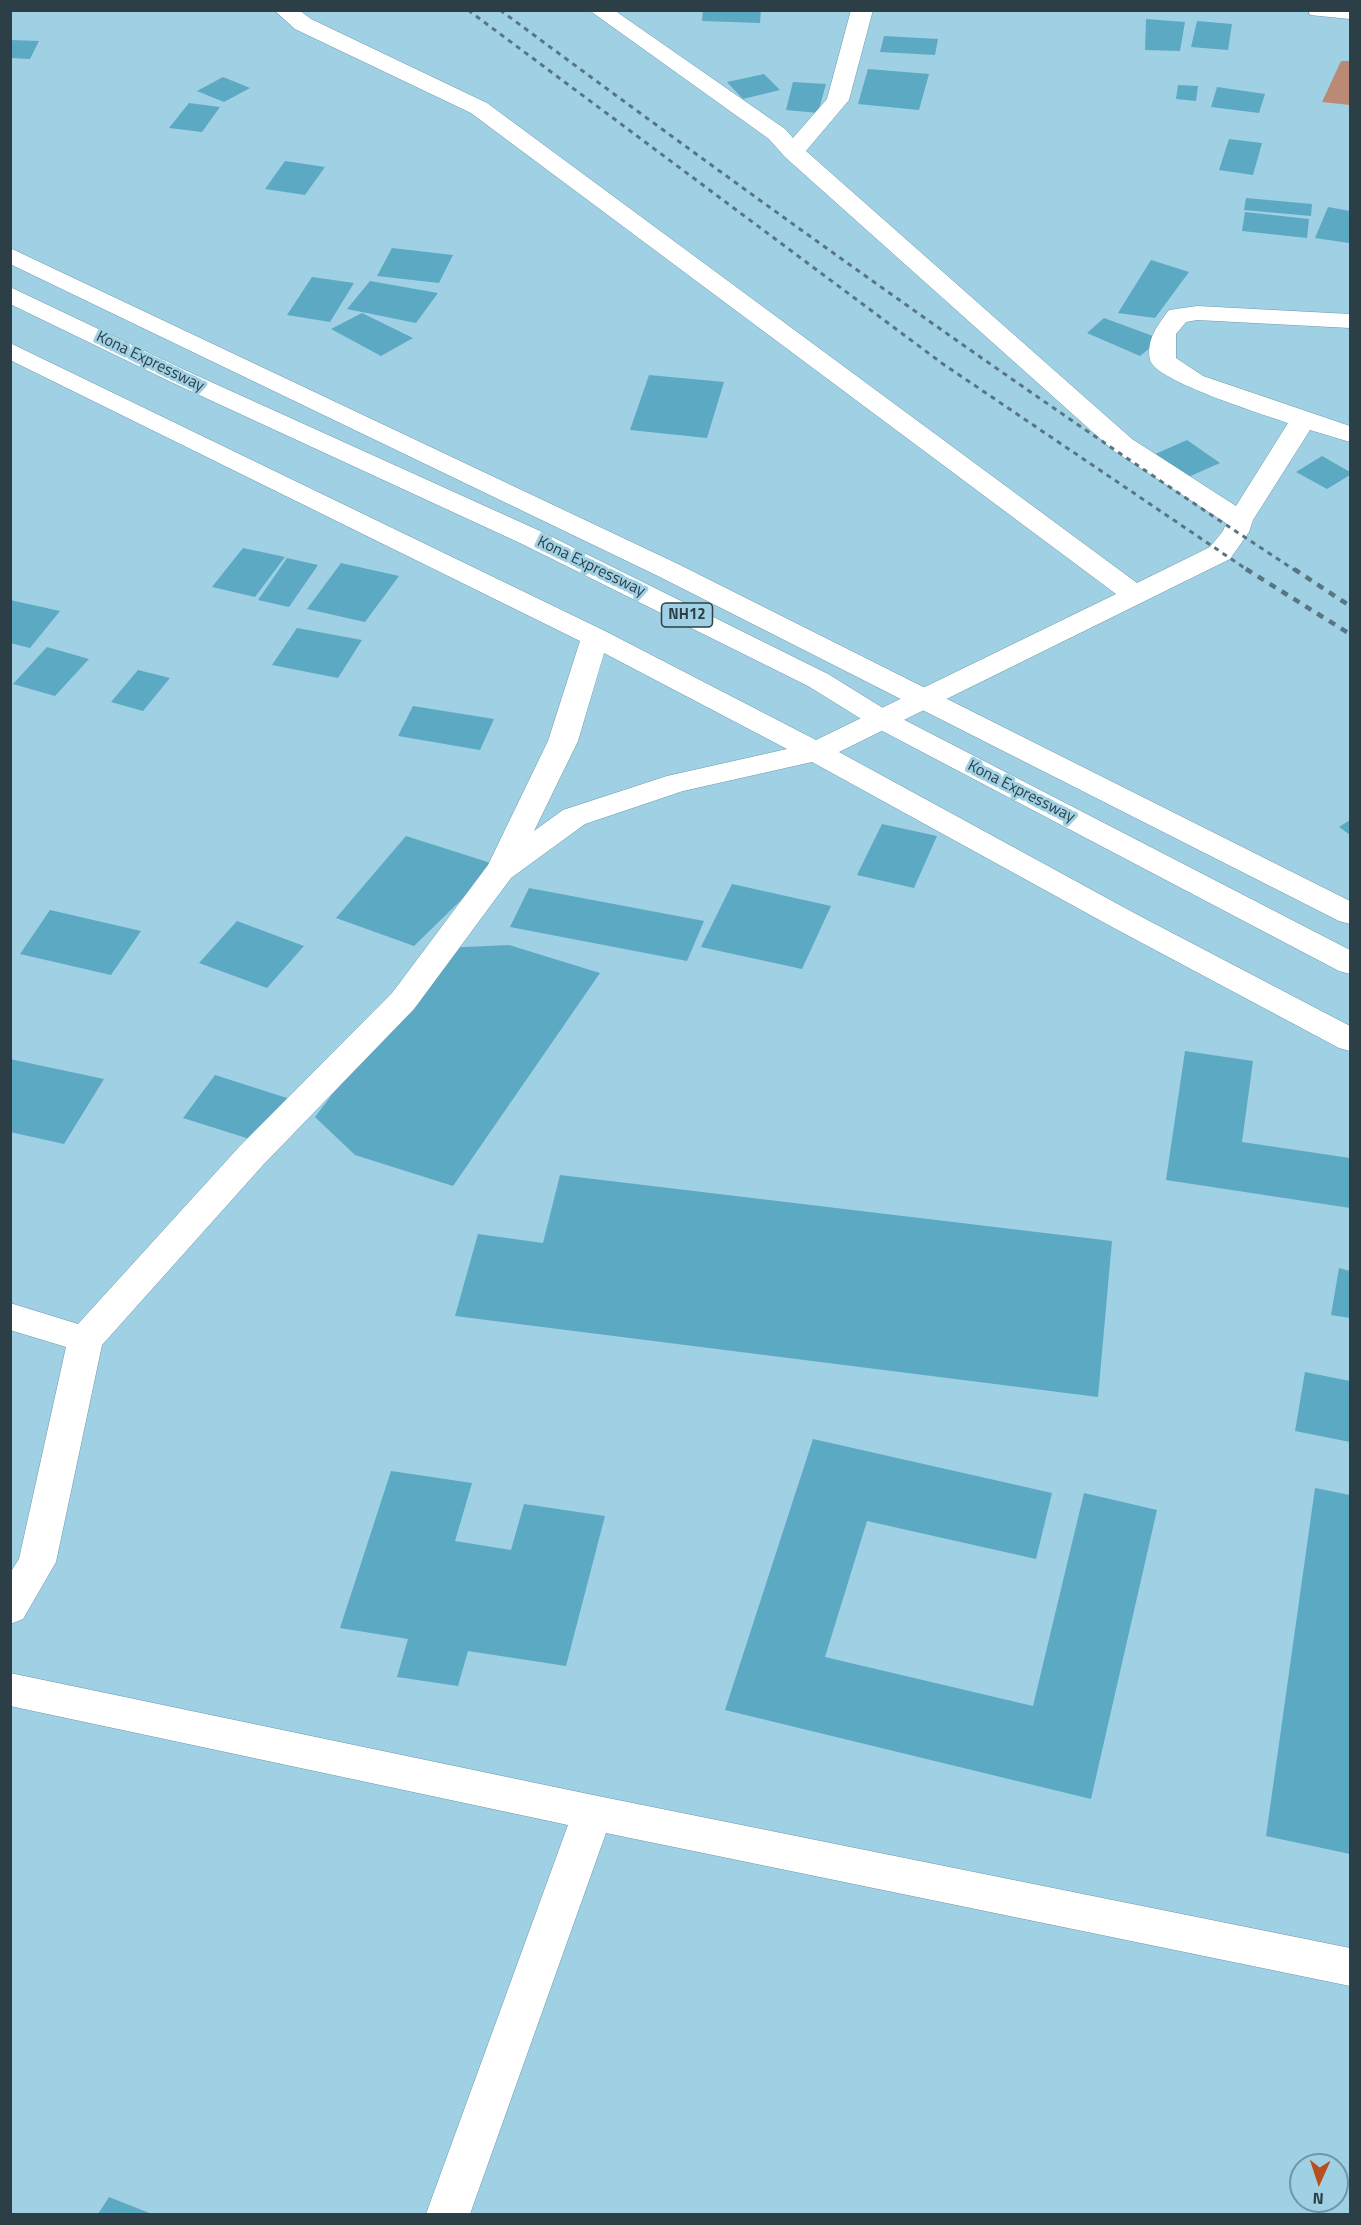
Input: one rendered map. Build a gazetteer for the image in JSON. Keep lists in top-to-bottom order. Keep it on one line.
{"streets":{"main road":["Kona Expressway","NH12"]},"north":"bottom"}
